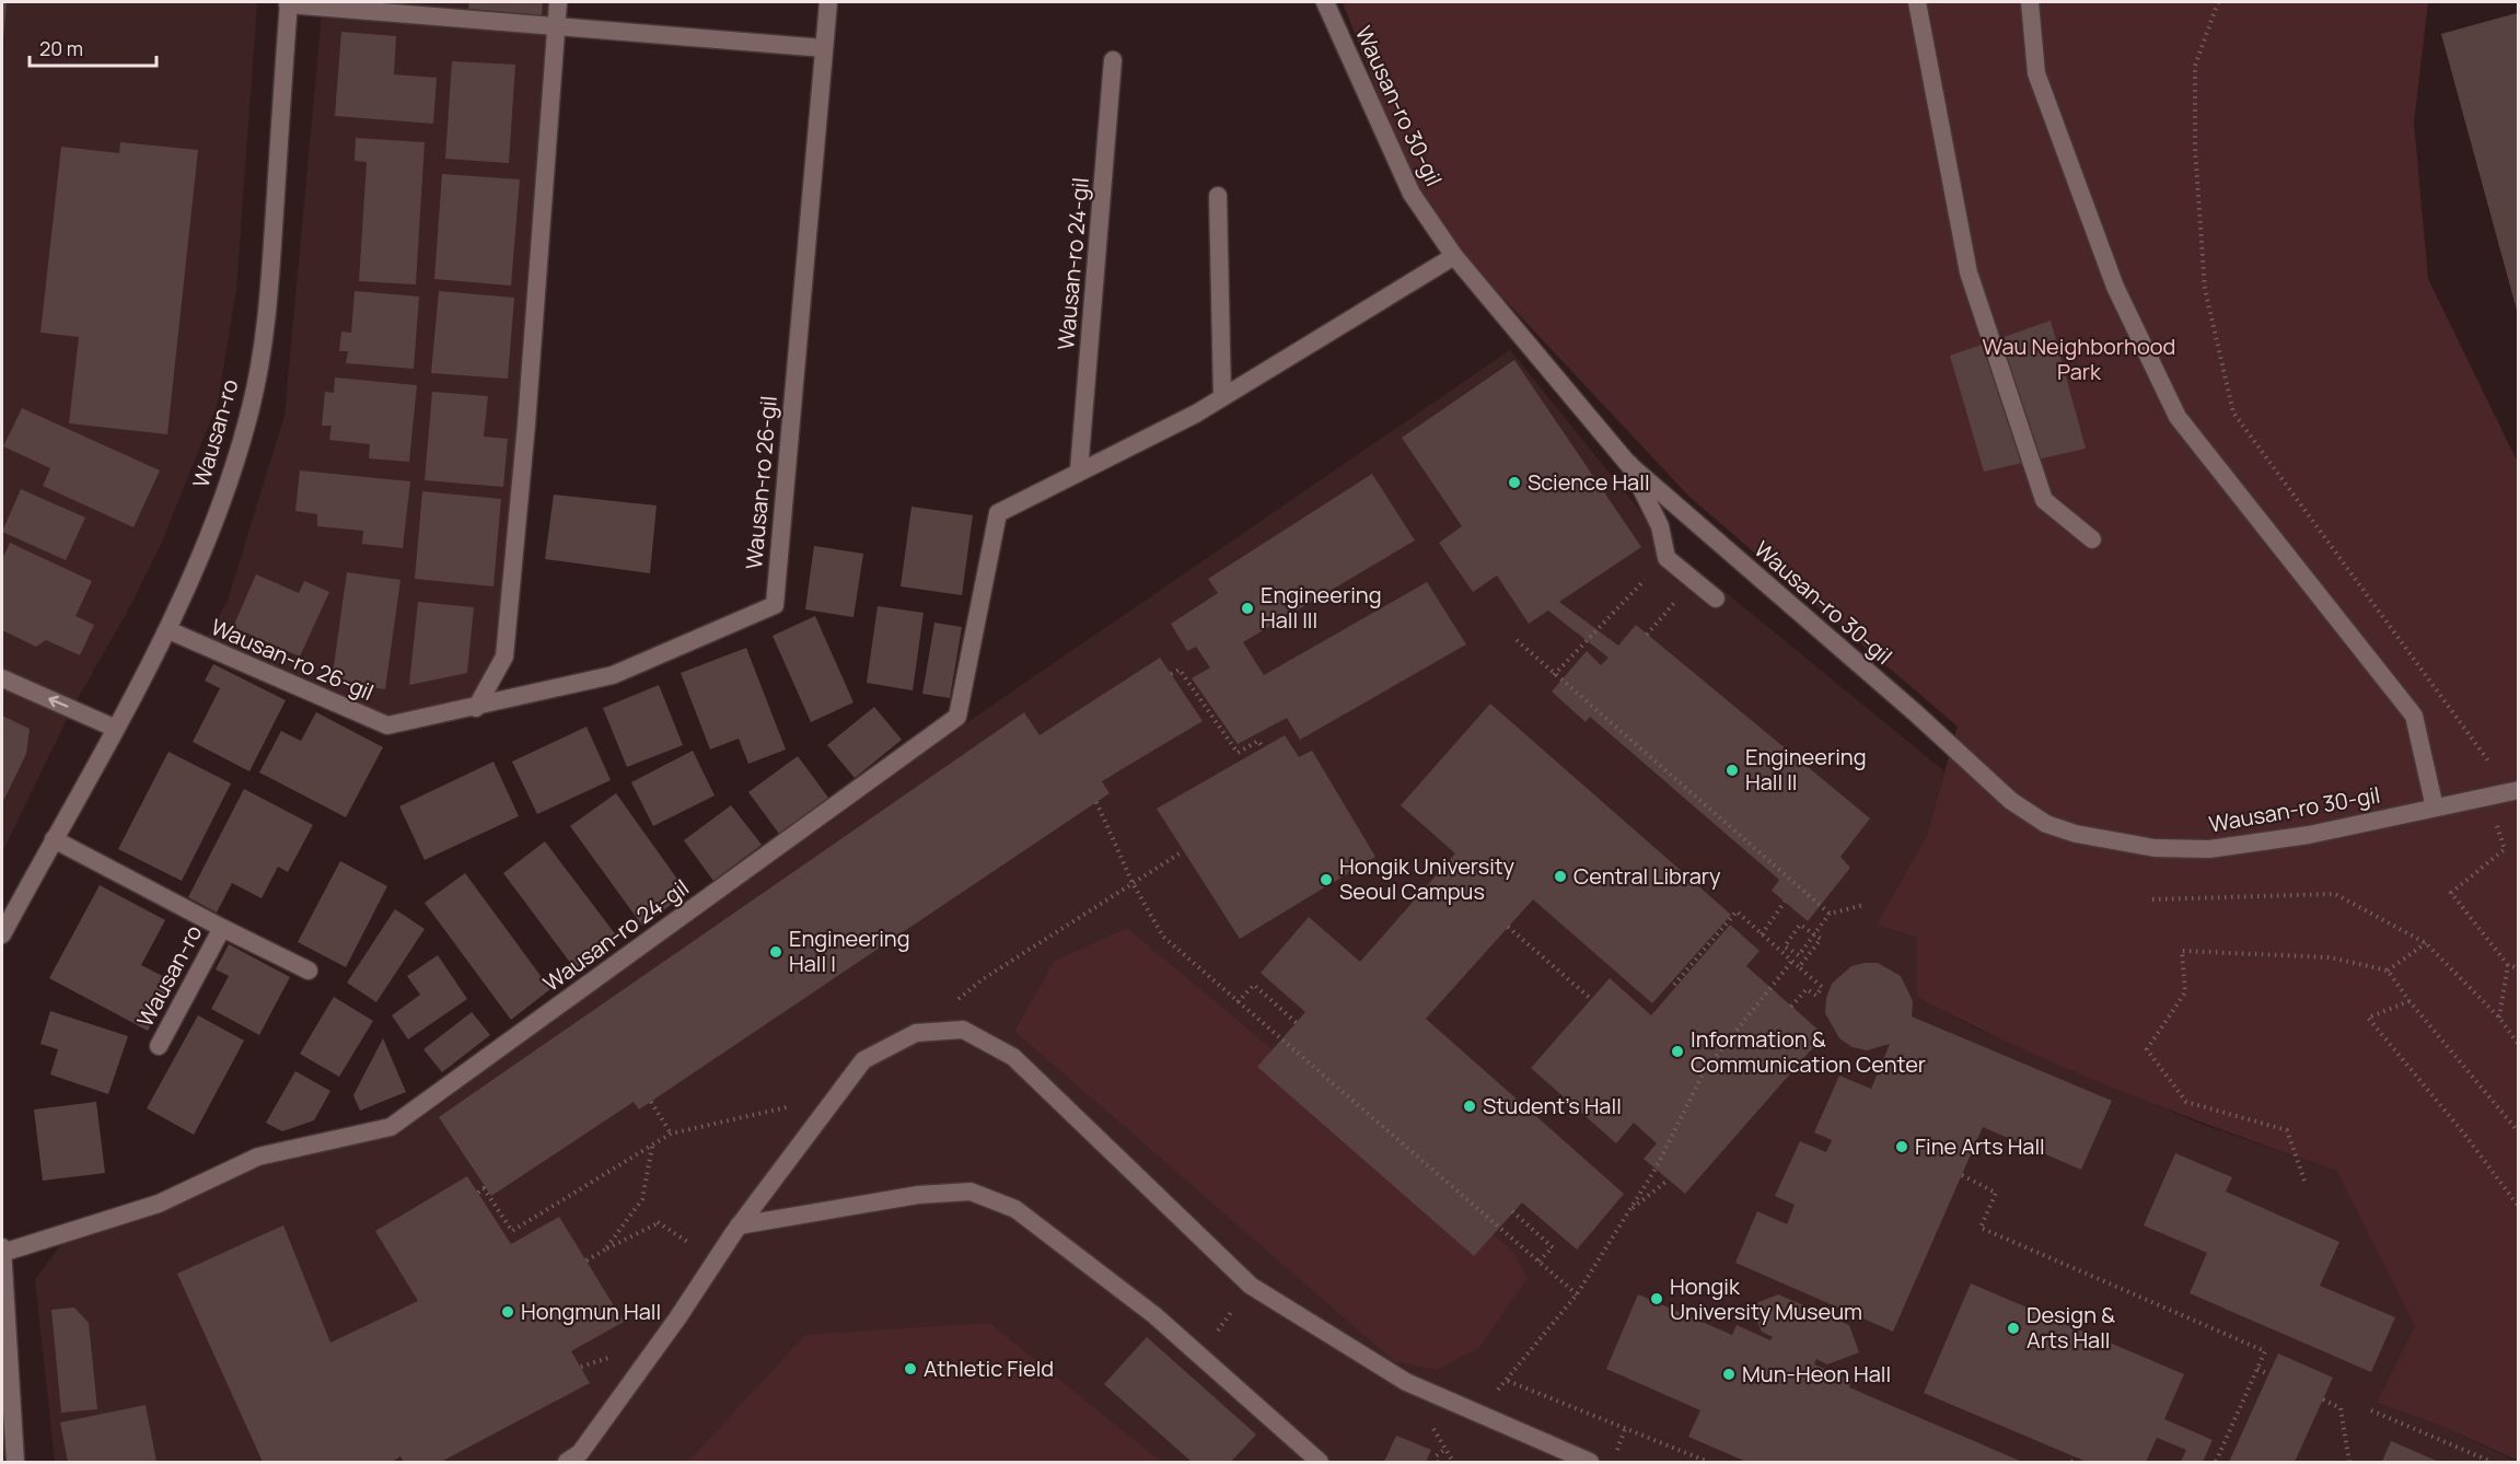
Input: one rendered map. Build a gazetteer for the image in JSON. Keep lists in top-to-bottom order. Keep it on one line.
{"streets":{"street":["Wausan-ro 30-gil","Wausan-ro 24-gil","Wausan-ro","Wausan-ro 26-gil"]},"crossings":[["Wausan-ro 30-gil","Wausan-ro 24-gil"],["Wausan-ro","Wausan-ro 26-gil"]],"parks":["Wau Neighborhood Park"],"places":["Science Hall","Engineering Hall III","Engineering Hall II","Central Library","Hongik University Seoul Campus","Engineering Hall I","Information & Communication Center","Student's Hall","Fine Arts Hall","Hongik University Museum","Hongmun Hall","Design & Arts Hall","Athletic Field","Mun-Heon Hall"],"scale_bar":"20 m"}
